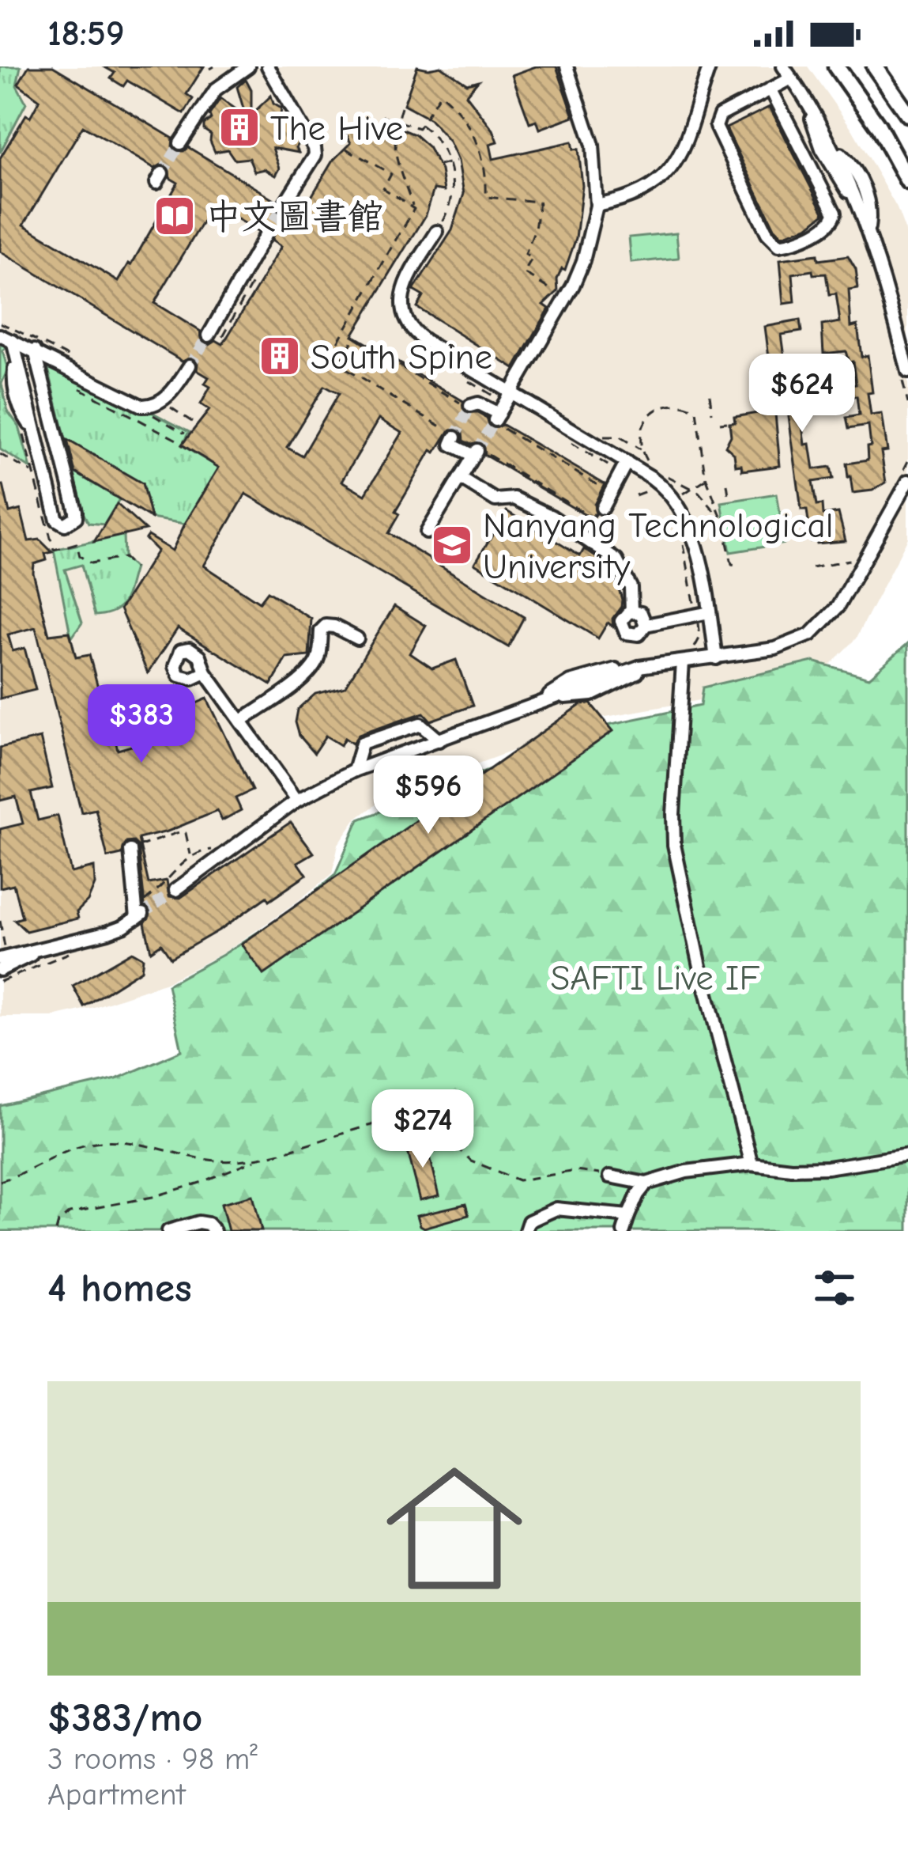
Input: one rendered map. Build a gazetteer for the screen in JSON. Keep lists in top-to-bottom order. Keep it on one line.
{"parks":["SAFTI Live IF"],"places":{"building":["The Hive","South Spine"],"library":["中文圖書館"],"school or university":["Nanyang Technological University"]},"page":{"status":"18:59","price":["$624","$383","$596","$274"],"heading":"4 homes","list":[{"name":"$383/mo","note":"3 rooms · 98 m² · Apartment"}]}}
